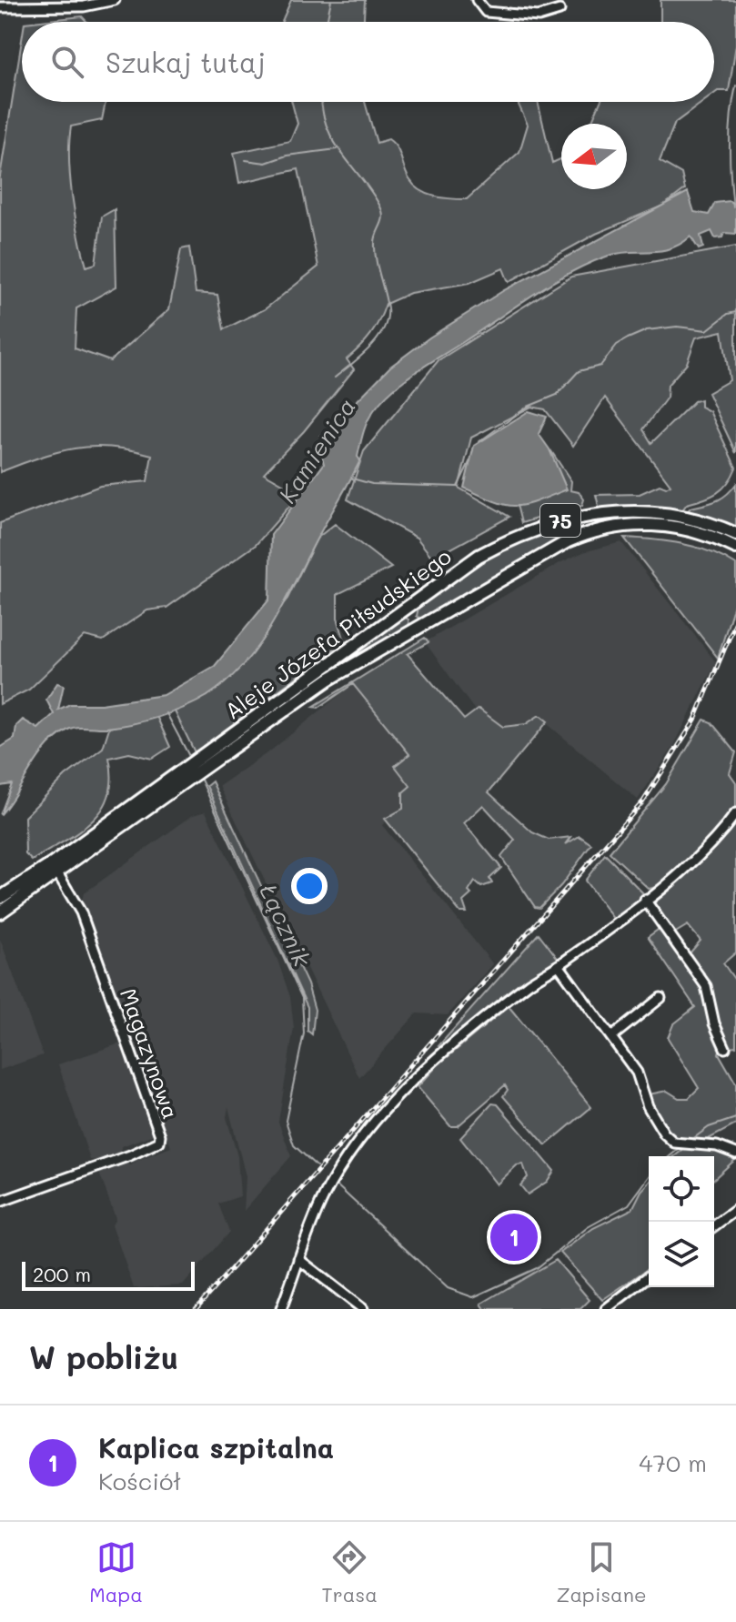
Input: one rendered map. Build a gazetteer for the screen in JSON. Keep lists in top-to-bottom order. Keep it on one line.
{"streets":{"main road":["75","Aleje Józefa Piłsudskiego"],"street":["Magazynowa"]},"crossings":[["Aleje Józefa Piłsudskiego","Magazynowa"]],"water":["Kamienica","Łącznik"],"scale_bar":"200 m","north":"left","page":{"search":"Szukaj tutaj","pins":"1","scale":"200 m","heading":"W pobliżu","list":[{"mark":"1","name":"Kaplica szpitalna","note":"Kościół","value":"470 m"}],"nav":["Mapa","Trasa","Zapisane"]}}
